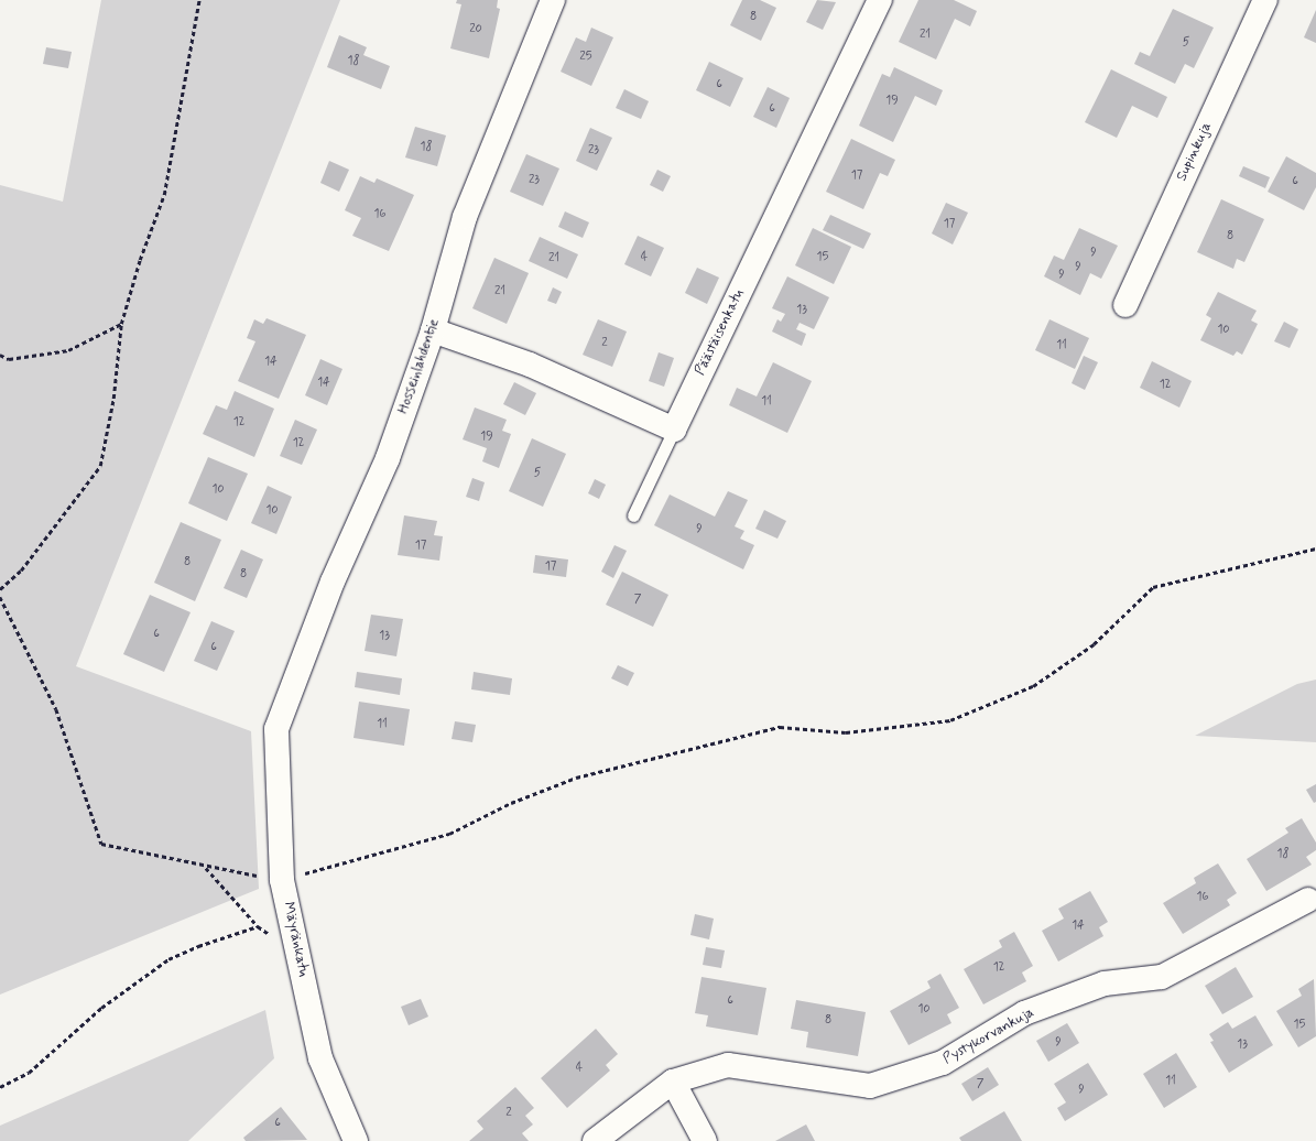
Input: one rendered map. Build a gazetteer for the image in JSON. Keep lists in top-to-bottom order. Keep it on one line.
{"streets":{"street":["Supinkuja","Päästäisenkatu","Hosseinlahdentie","Mäyränkatu","Pystykorvankuja"]},"crossings":[["Hosseinlahdentie","Mäyränkatu"]],"house_numbers":["8","20","21","5","25","18","6","19","6","18","23","17","23","6","16","17","8","9","4","15","21","9","9","21","13","10","2","11","14","14","12","11","12","19","12","5","10","10","9","17","8","17","8","7","6","13","6","11","18","16","14","12","6","10","8","15","9","13","4","11","7","9","2","6"]}
